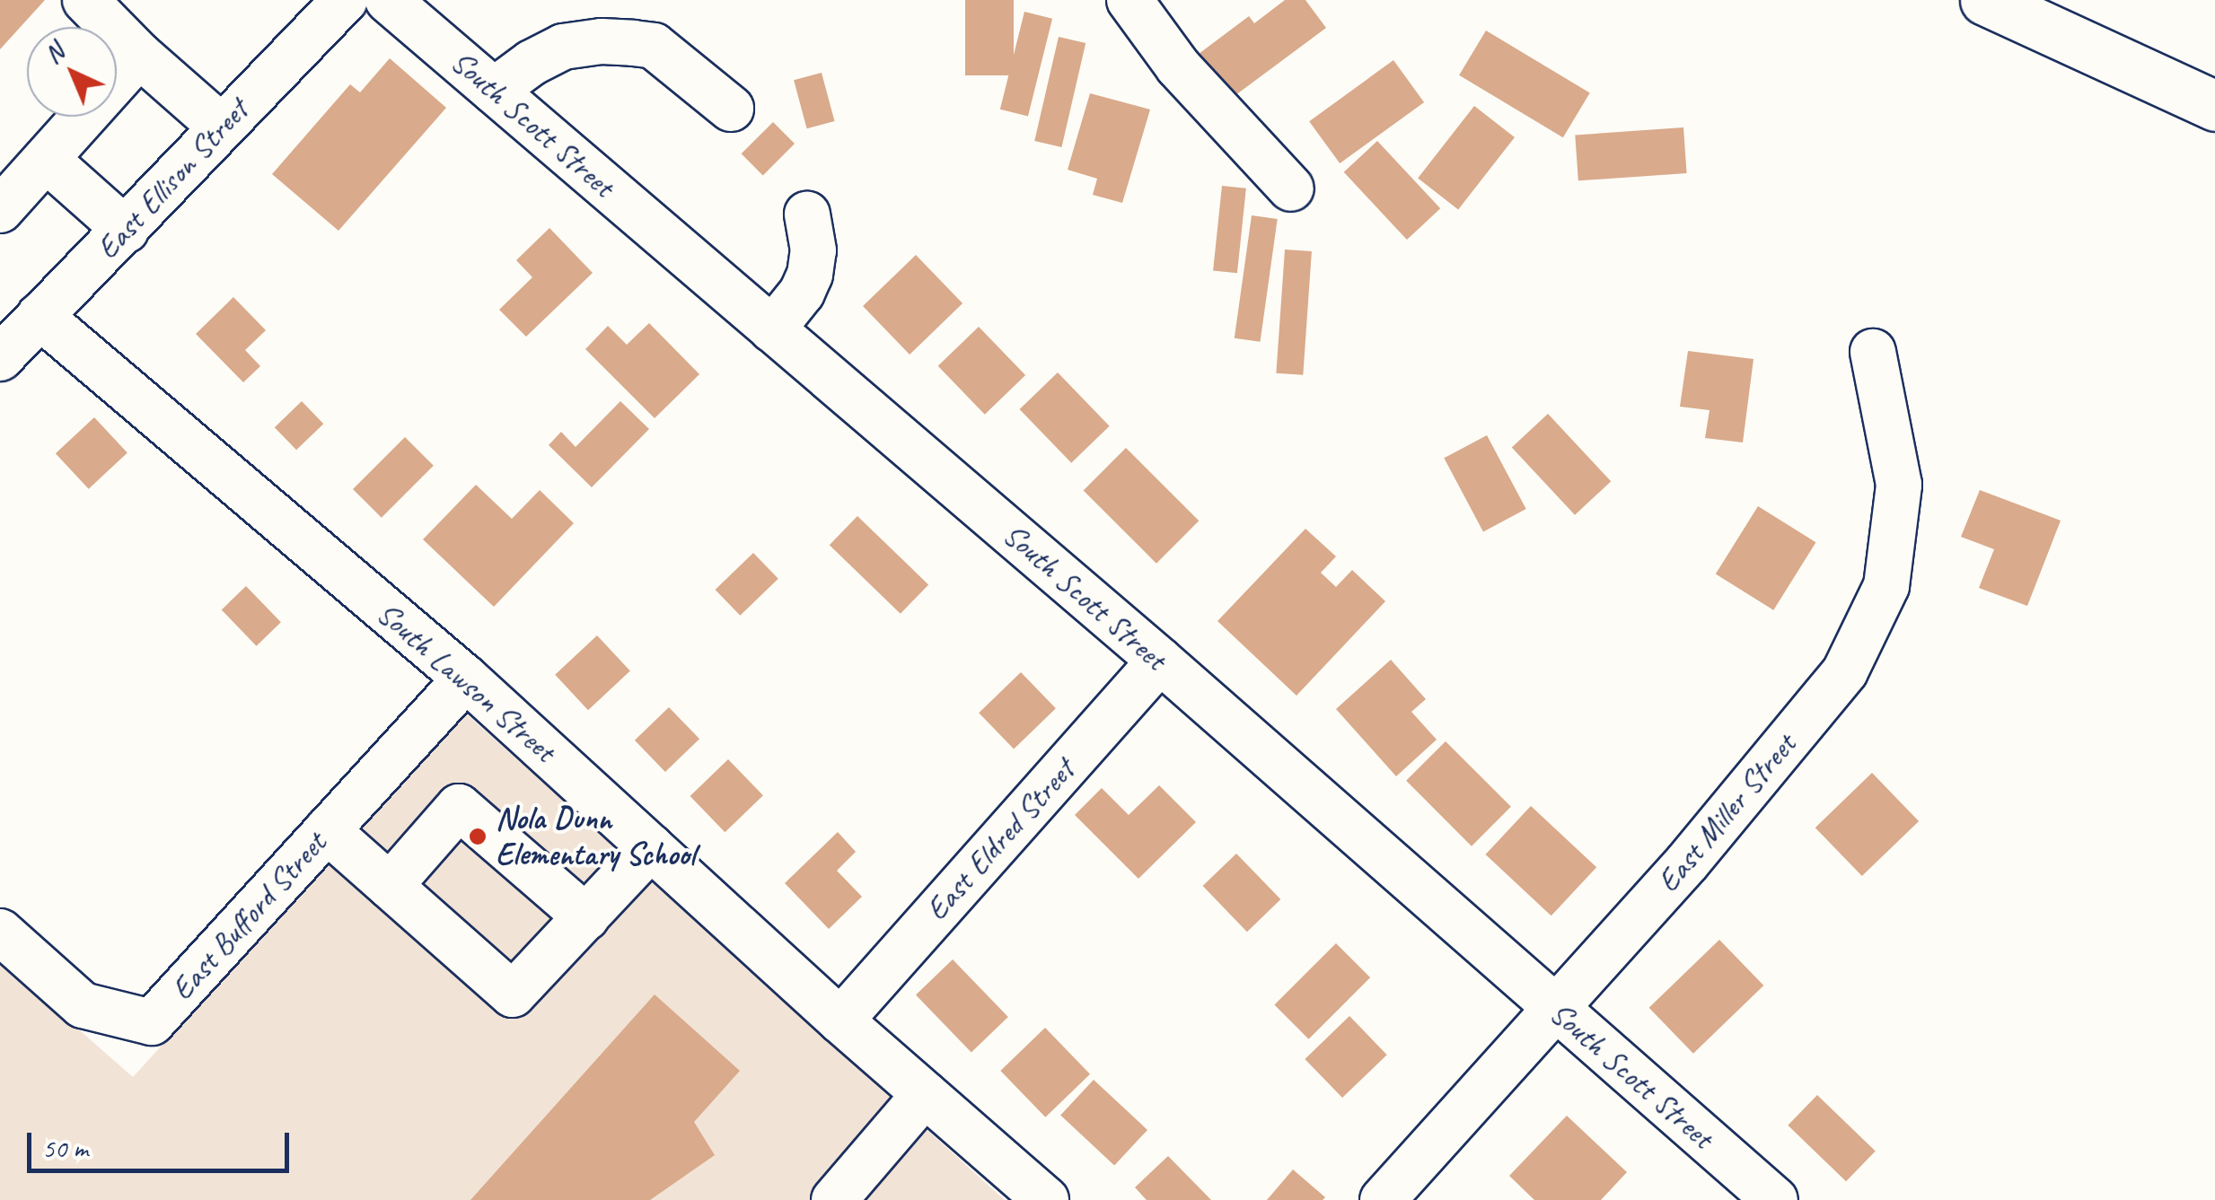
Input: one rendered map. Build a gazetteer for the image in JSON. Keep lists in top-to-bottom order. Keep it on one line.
{"streets":{"street":["South Scott Street","East Ellison Street","South Lawson Street","East Miller Street","East Eldred Street","East Bufford Street"]},"crossings":[["South Scott Street","East Miller Street"],["South Scott Street","East Eldred Street"],["East Ellison Street","South Lawson Street"],["South Lawson Street","East Eldred Street"],["South Lawson Street","East Bufford Street"]],"places":["Nola Dunn Elementary School"],"scale_bar":"50 m","north":"top left"}
